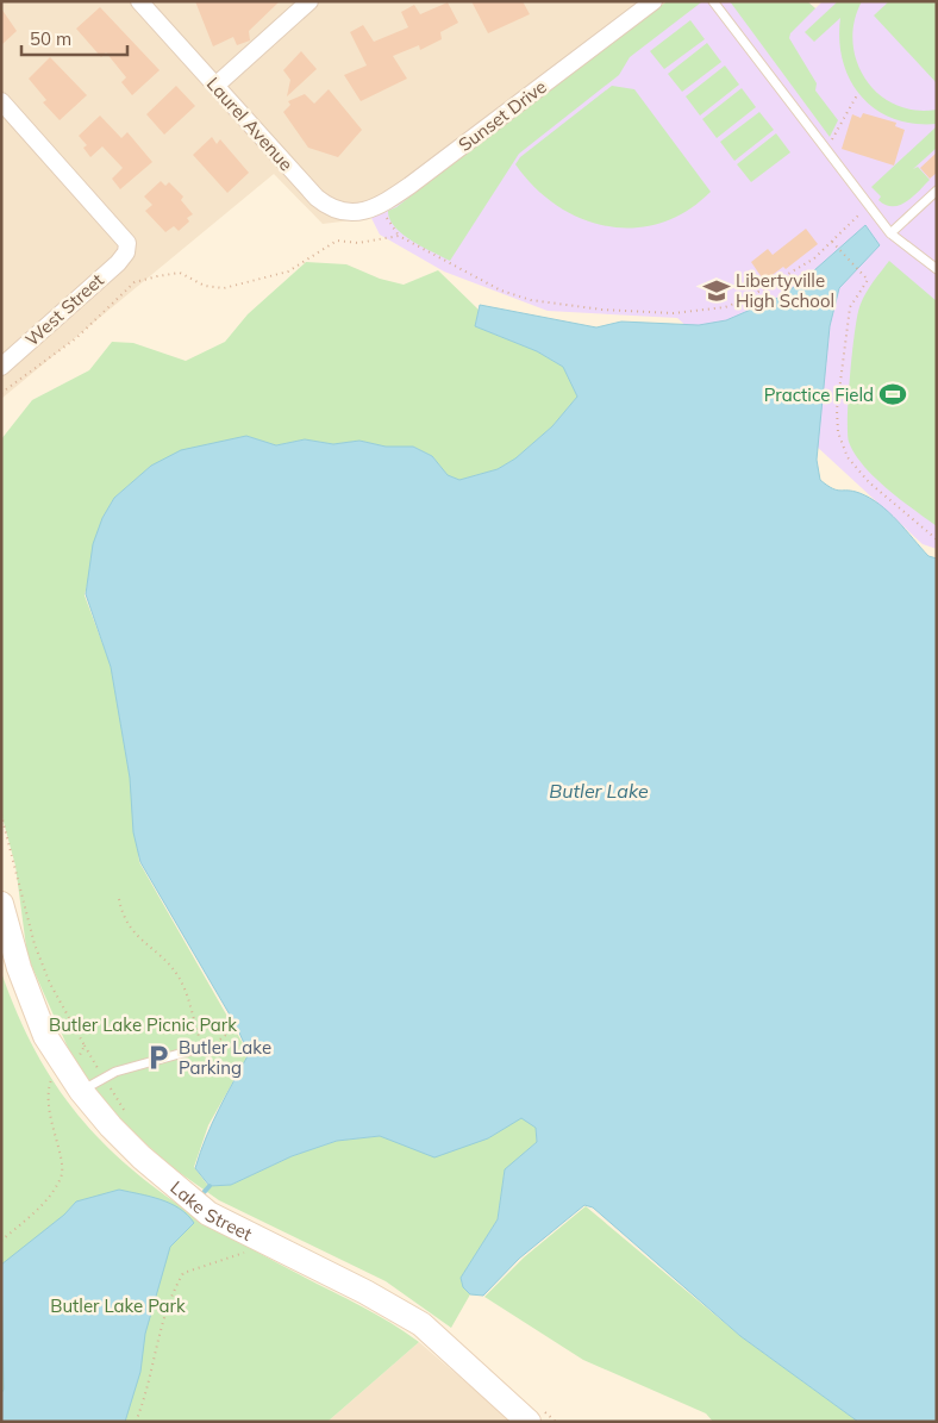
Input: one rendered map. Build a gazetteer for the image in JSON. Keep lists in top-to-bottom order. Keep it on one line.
{"streets":{"street":["Sunset Drive","Laurel Avenue","West Street","Lake Street"]},"crossings":[["Sunset Drive","Laurel Avenue"]],"water":["Butler Lake"],"parks":["Butler Lake Picnic Park","Butler Lake Park"],"places":{"school or university":["Libertyville High School"],"sports":["Practice Field"],"parking":["Butler Lake Parking"]},"scale_bar":"50 m"}
